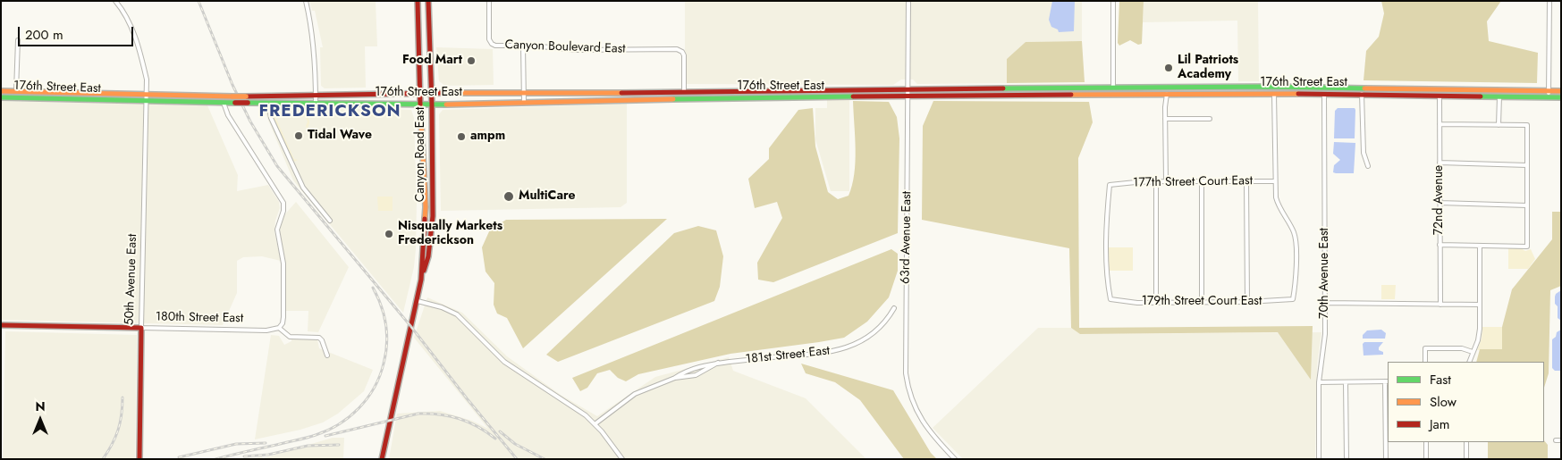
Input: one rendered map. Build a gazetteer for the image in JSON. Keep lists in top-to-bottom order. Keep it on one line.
{"streets":{"main road":["176th Street East","Canyon Road East","50th Avenue East","180th Street East"],"street":["Canyon Boulevard East","177th Street Court East","72nd Avenue","63rd Avenue East","70th Avenue East","179th Street Court East","181st Street East"]},"crossings":[["Canyon Boulevard East","176th Street East"],["176th Street East","Canyon Road East"],["176th Street East","72nd Avenue"],["176th Street East","63rd Avenue East"],["176th Street East","70th Avenue East"],["176th Street East","50th Avenue East"],["177th Street Court East","179th Street Court East"],["50th Avenue East","180th Street East"]],"districts":["FREDERICKSON"],"places":["Food Mart","Lil Patriots Academy","Tidal Wave","ampm","MultiCare","Nisqually Markets Frederickson"],"legend":["Fast","Slow","Jam"],"scale_bar":"200 m","north":"top"}
